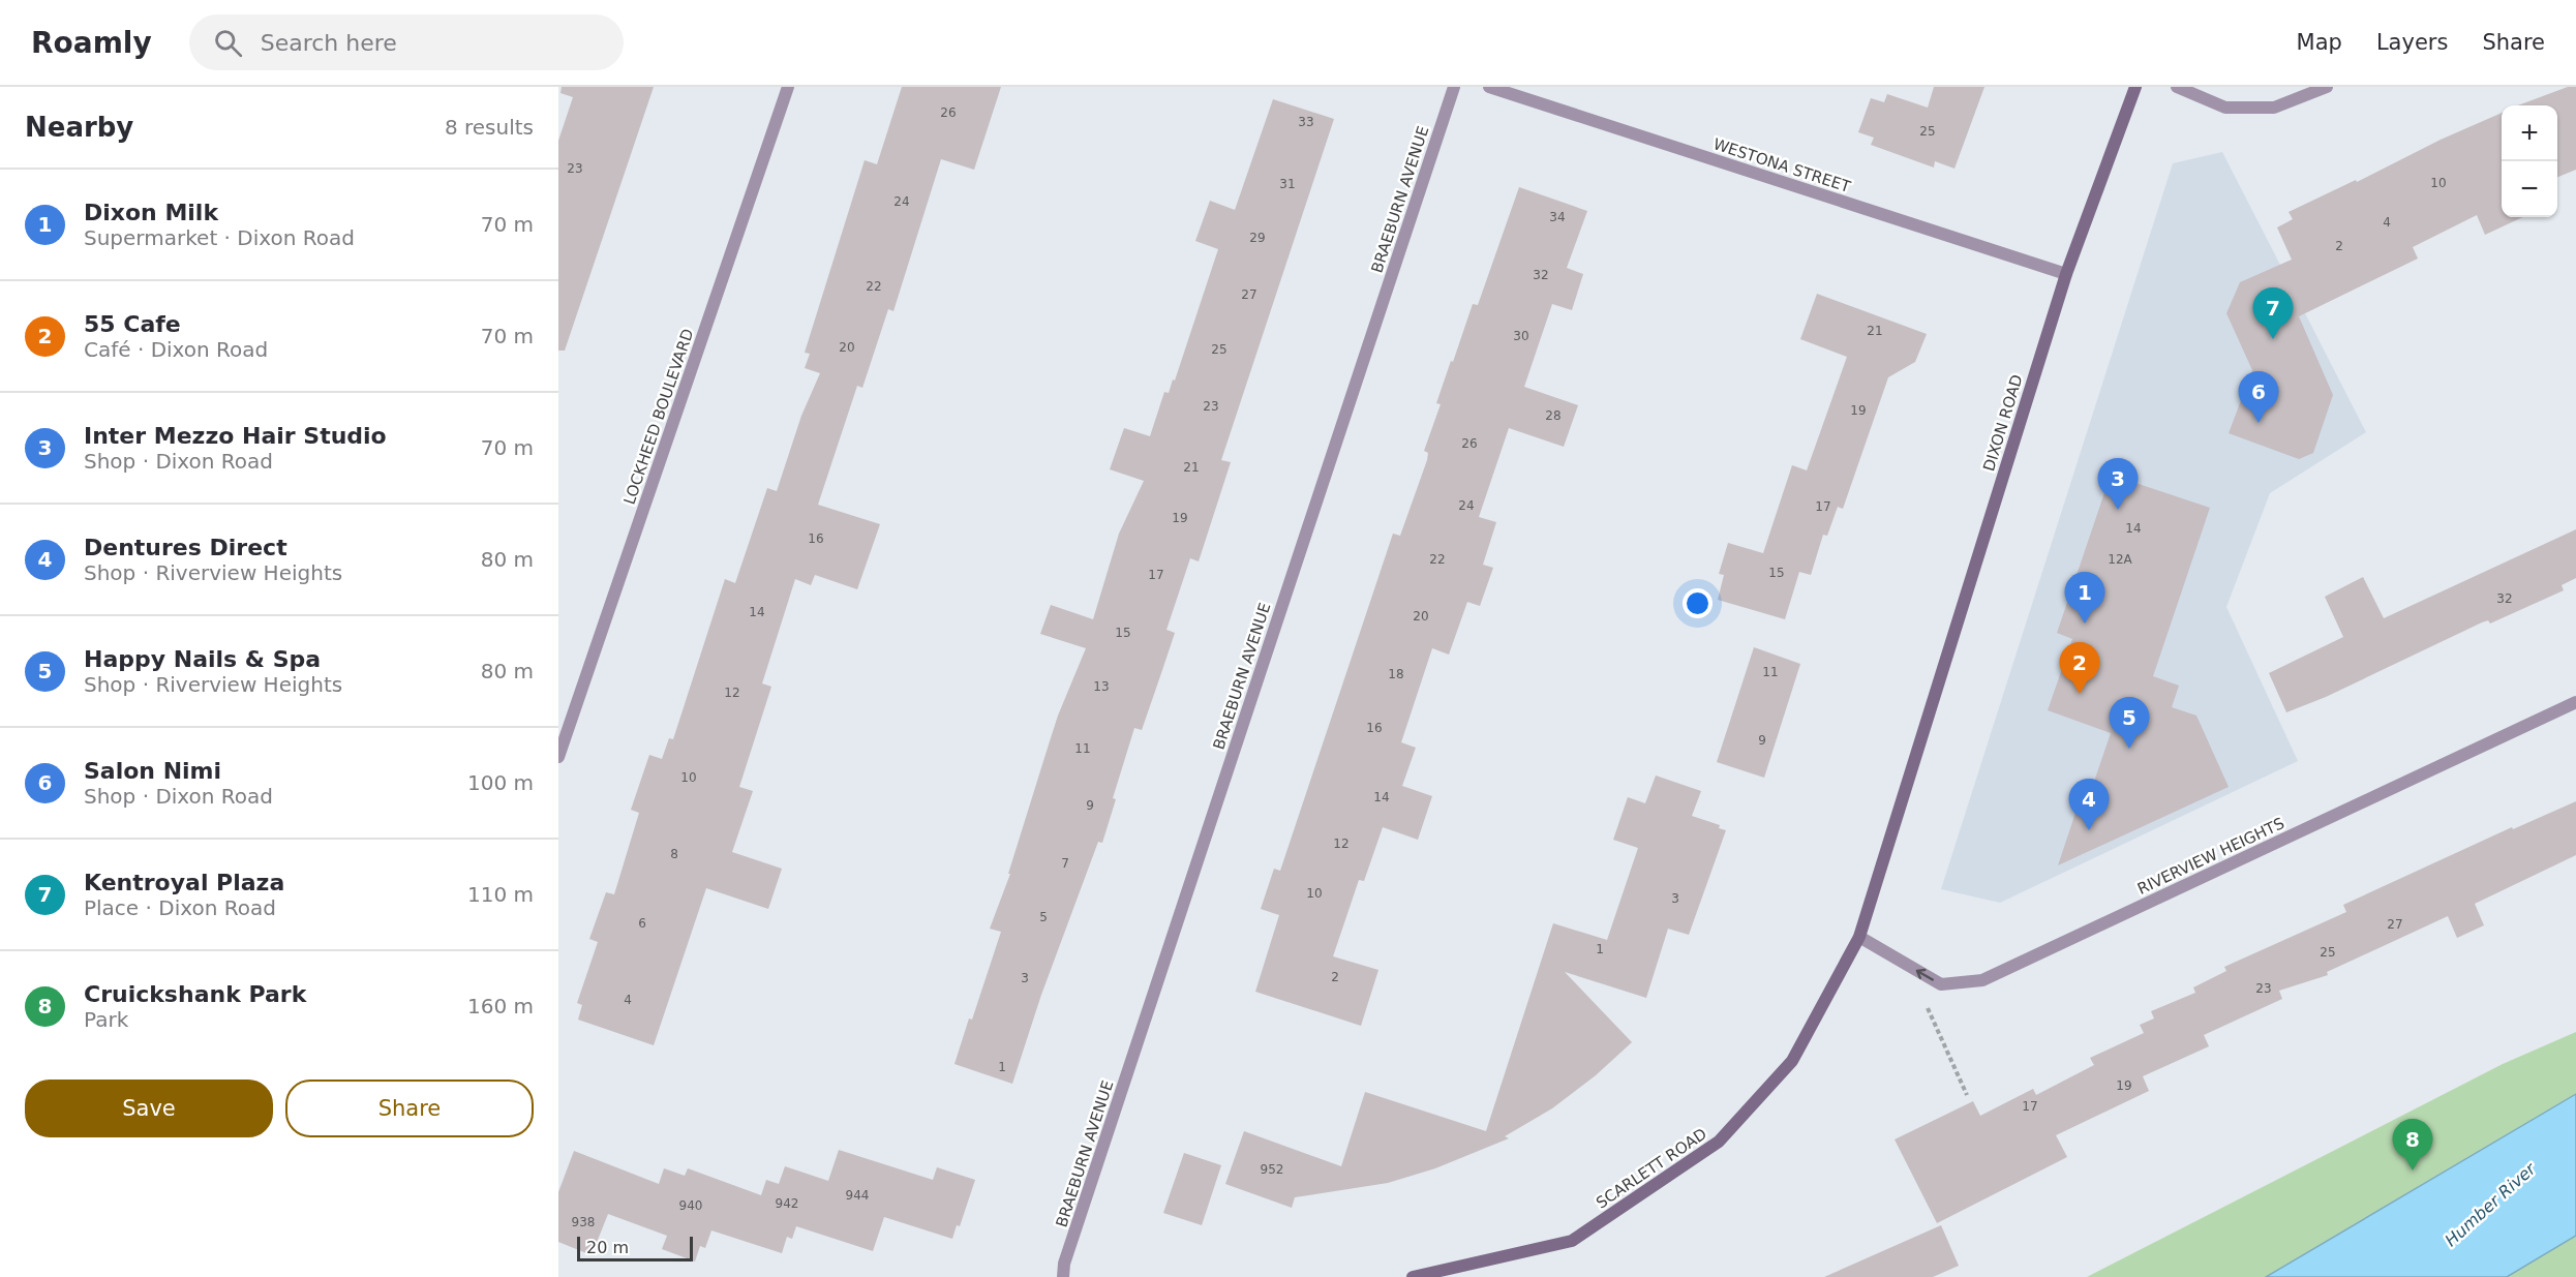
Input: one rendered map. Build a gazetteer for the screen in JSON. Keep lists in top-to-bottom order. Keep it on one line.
{"streets":{"main road":["DIXON ROAD","SCARLETT ROAD"],"street":["WESTONA STREET","BRAEBURN AVENUE","LOCKHEED BOULEVARD","RIVERVIEW HEIGHTS"]},"crossings":[["WESTONA STREET","DIXON ROAD"],["DIXON ROAD","SCARLETT ROAD"],["RIVERVIEW HEIGHTS","SCARLETT ROAD"]],"one_way":["RIVERVIEW HEIGHTS"],"water":["Humber River"],"house_numbers":["26","33","25","23","10","31","24","34","4","29","2","32","22","27","21","30","20","25","23","19","28","26","21","24","17","19","14","16","22","12A","15","17","32","14","20","15","11","18","13","12","16","9","11","10","14","9","12","8","7","10","3","5","6","27","1","25","2","3","23","4","1","19","17","952","944","942","940","938"],"scale_bar":"20 m","page":{"header":"Roamly","search":"Search here","nav":["Map","Layers","Share"],"heading":["Nearby","8 results"],"map_buttons":["+","−"],"list":[{"mark":"1","name":"Dixon Milk","note":"Supermarket · Dixon Road","value":"70 m"},{"mark":"2","name":"55 Cafe","note":"Café · Dixon Road","value":"70 m"},{"mark":"3","name":"Inter Mezzo Hair Studio","note":"Shop · Dixon Road","value":"70 m"},{"mark":"4","name":"Dentures Direct","note":"Shop · Riverview Heights","value":"80 m"},{"mark":"5","name":"Happy Nails & Spa","note":"Shop · Riverview Heights","value":"80 m"},{"mark":"6","name":"Salon Nimi","note":"Shop · Dixon Road","value":"100 m"},{"mark":"7","name":"Kentroyal Plaza","note":"Place · Dixon Road","value":"110 m"},{"mark":"8","name":"Cruickshank Park","note":"Park","value":"160 m"}],"pins":["7","6","3","1","2","5","4","8"],"buttons":["Save","Share"],"scale":"20 m"}}
